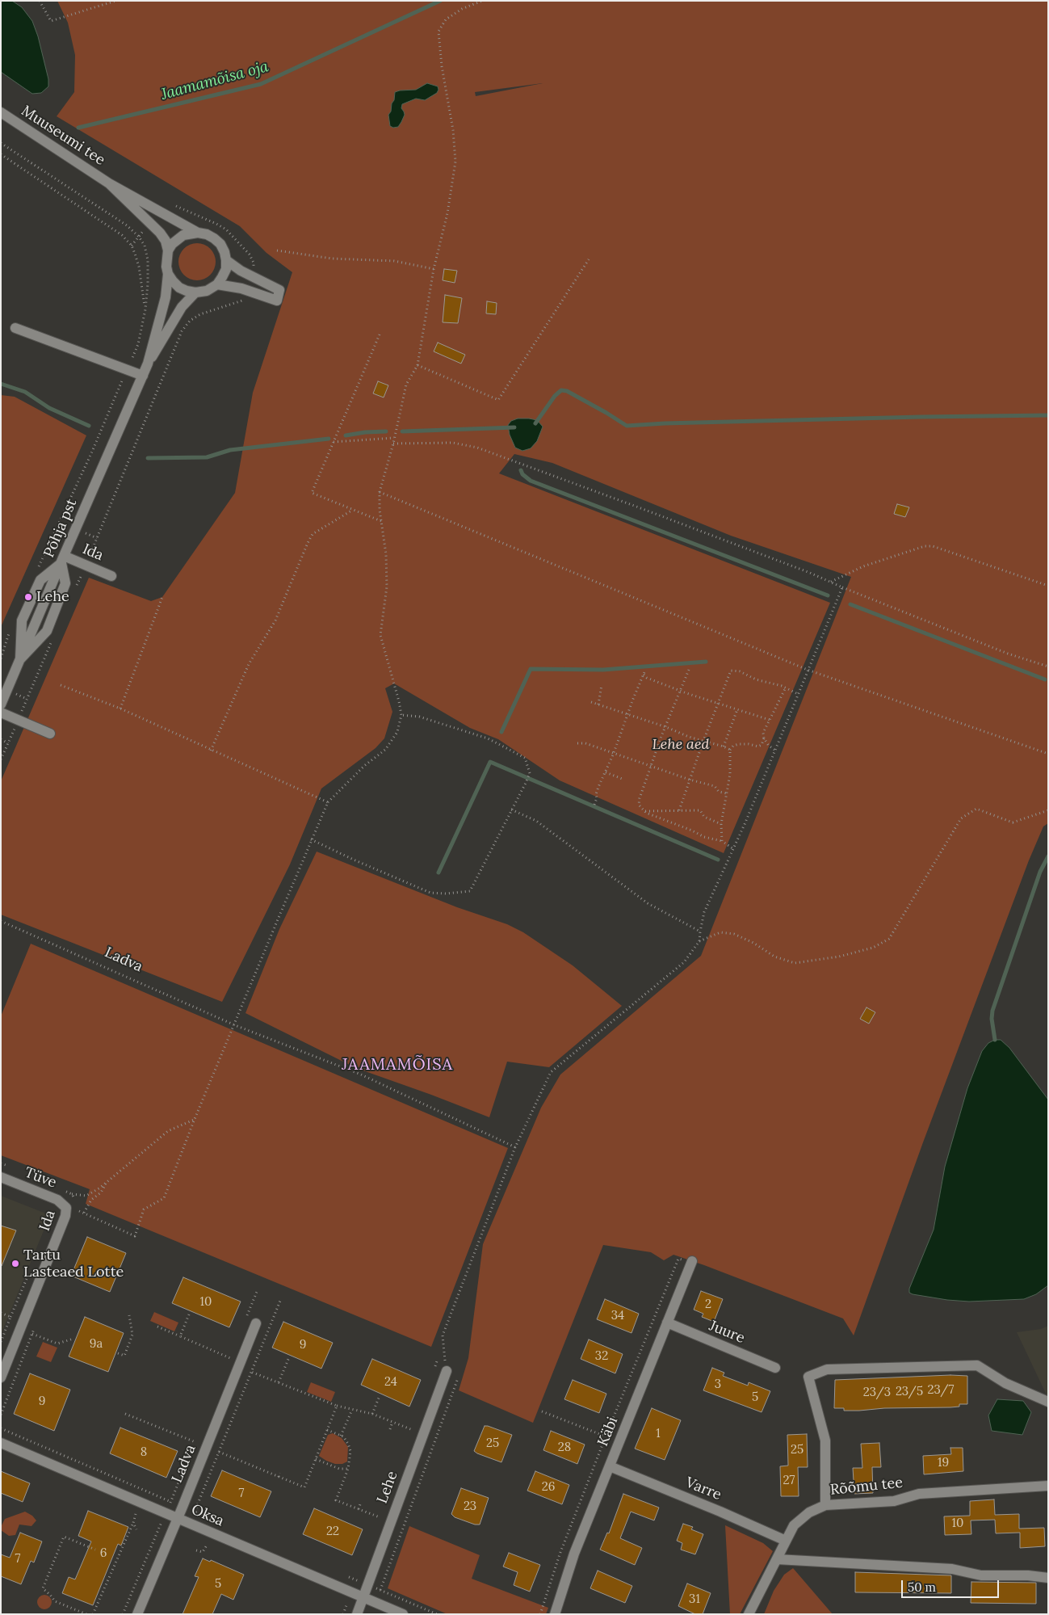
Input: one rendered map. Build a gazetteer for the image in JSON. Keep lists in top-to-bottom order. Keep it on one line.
{"streets":{"street":["Muuseumi tee","Põhja pst","Ida","Ladva","Tüve","Juure","Käbi","Rõõmu tee","Lehe","Varre","Oksa"]},"crossings":[["Muuseumi tee","Põhja pst"],["Põhja pst","Ida"],["Ida","Tüve"],["Ladva","Oksa"],["Juure","Käbi"],["Käbi","Varre"],["Rõõmu tee","Varre"],["Lehe","Oksa"]],"districts":["JAAMAMÕISA"],"water":["Jaamamõisa oja"],"parks":["Lehe aed"],"places":["Lehe","Tartu Lasteaed Lotte"],"house_numbers":["10","2","34","9a","9","32","24","3","23/7","23/5","23/3","5","9","1","25","28","25","8","19","27","26","7","23","10","22","6","7","5","31"],"scale_bar":"50 m"}
